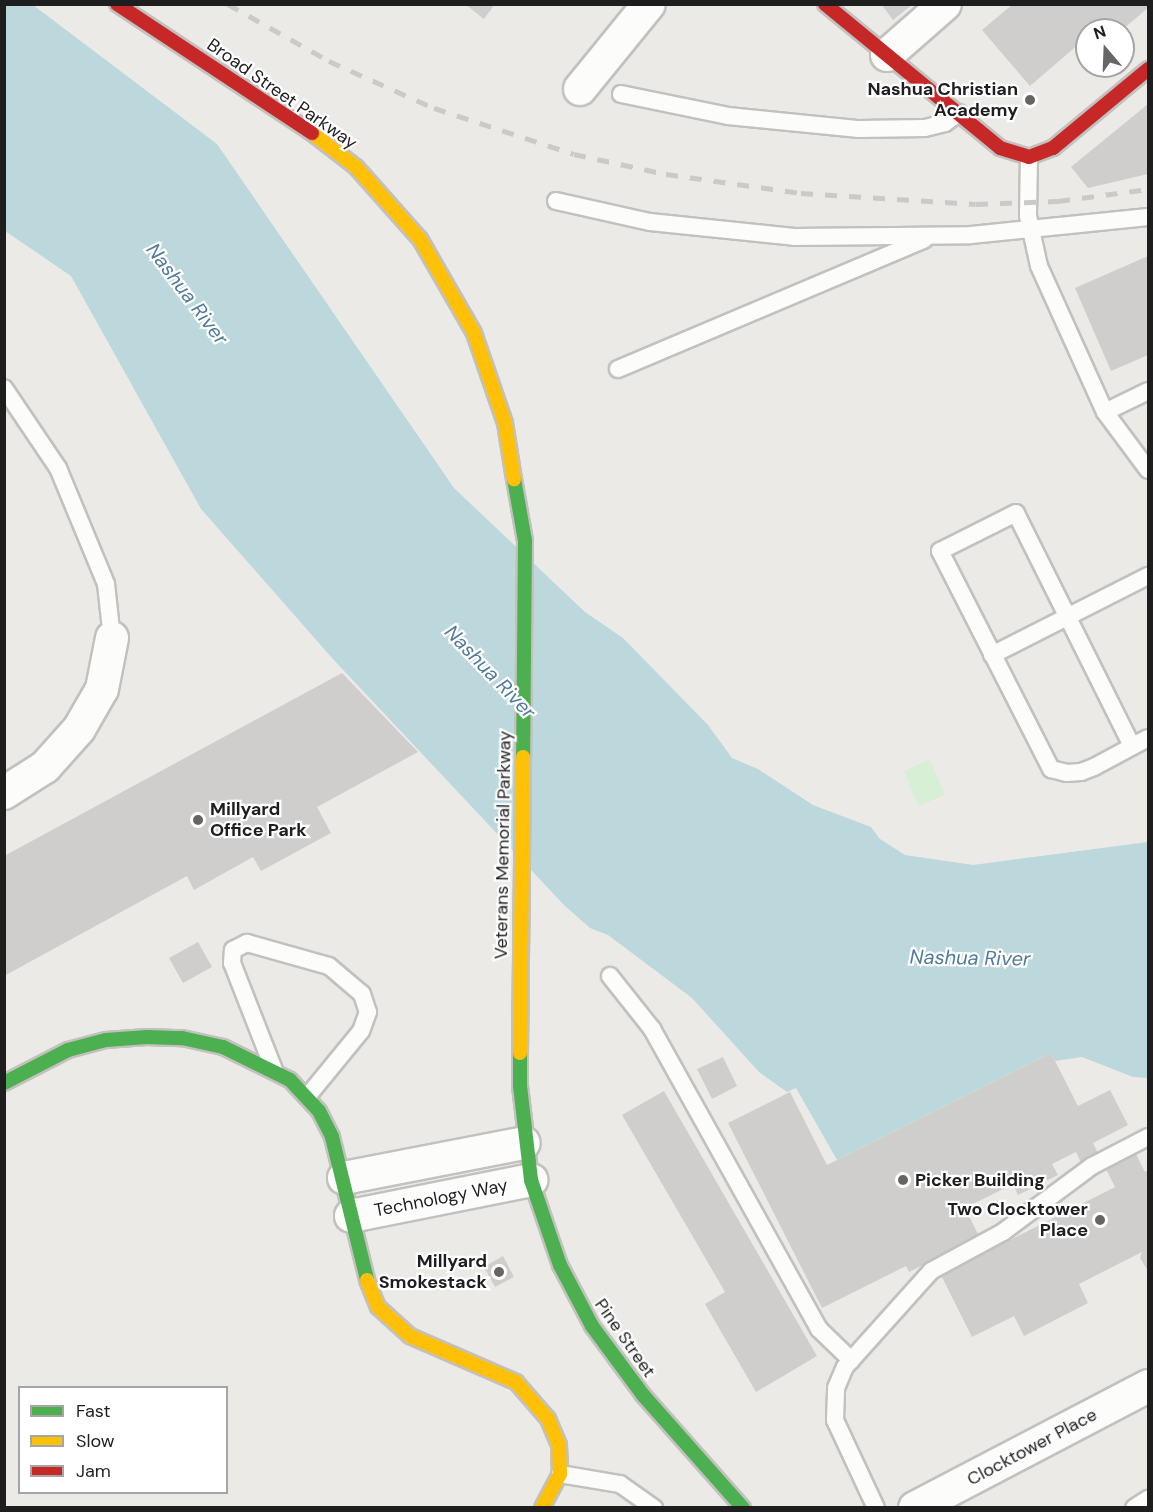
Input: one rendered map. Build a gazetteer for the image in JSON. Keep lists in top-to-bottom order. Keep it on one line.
{"streets":{"main road":["Broad Street Parkway","Veterans Memorial Parkway","Technology Way","Pine Street"],"street":["Clocktower Place"]},"crossings":[["Broad Street Parkway","Veterans Memorial Parkway"],["Veterans Memorial Parkway","Technology Way"],["Veterans Memorial Parkway","Pine Street"],["Technology Way","Pine Street"]],"water":["Nashua River"],"places":["Nashua Christian Academy","Millyard Office Park","Picker Building","Two Clocktower Place","Millyard Smokestack"],"legend":["Fast","Slow","Jam"],"north":"top"}
